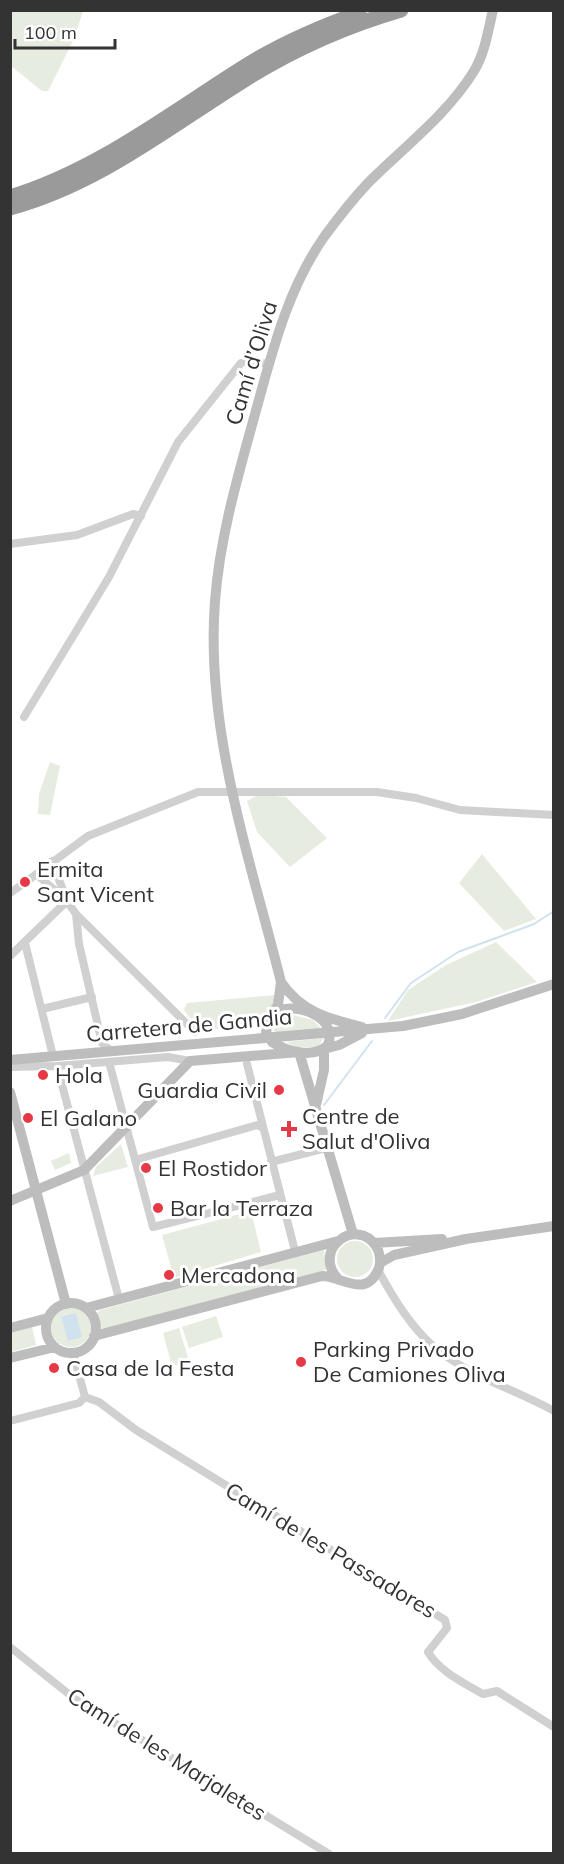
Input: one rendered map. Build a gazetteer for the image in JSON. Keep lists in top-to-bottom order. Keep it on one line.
{"streets":{"street":["Camí d’Oliva","Carretera de Gandia","Camí de les Passadores","Camí de les Marjaletes"]},"places":{"other":["Ermita Sant Vicent","Hola","Guardia Civil","El Galano","El Rostidor","Bar la Terraza","Mercadona","Parking Privado De Camiones Oliva","Casa de la Festa"],"health":["Centre de Salut d'Oliva"]},"scale_bar":"100 m"}
